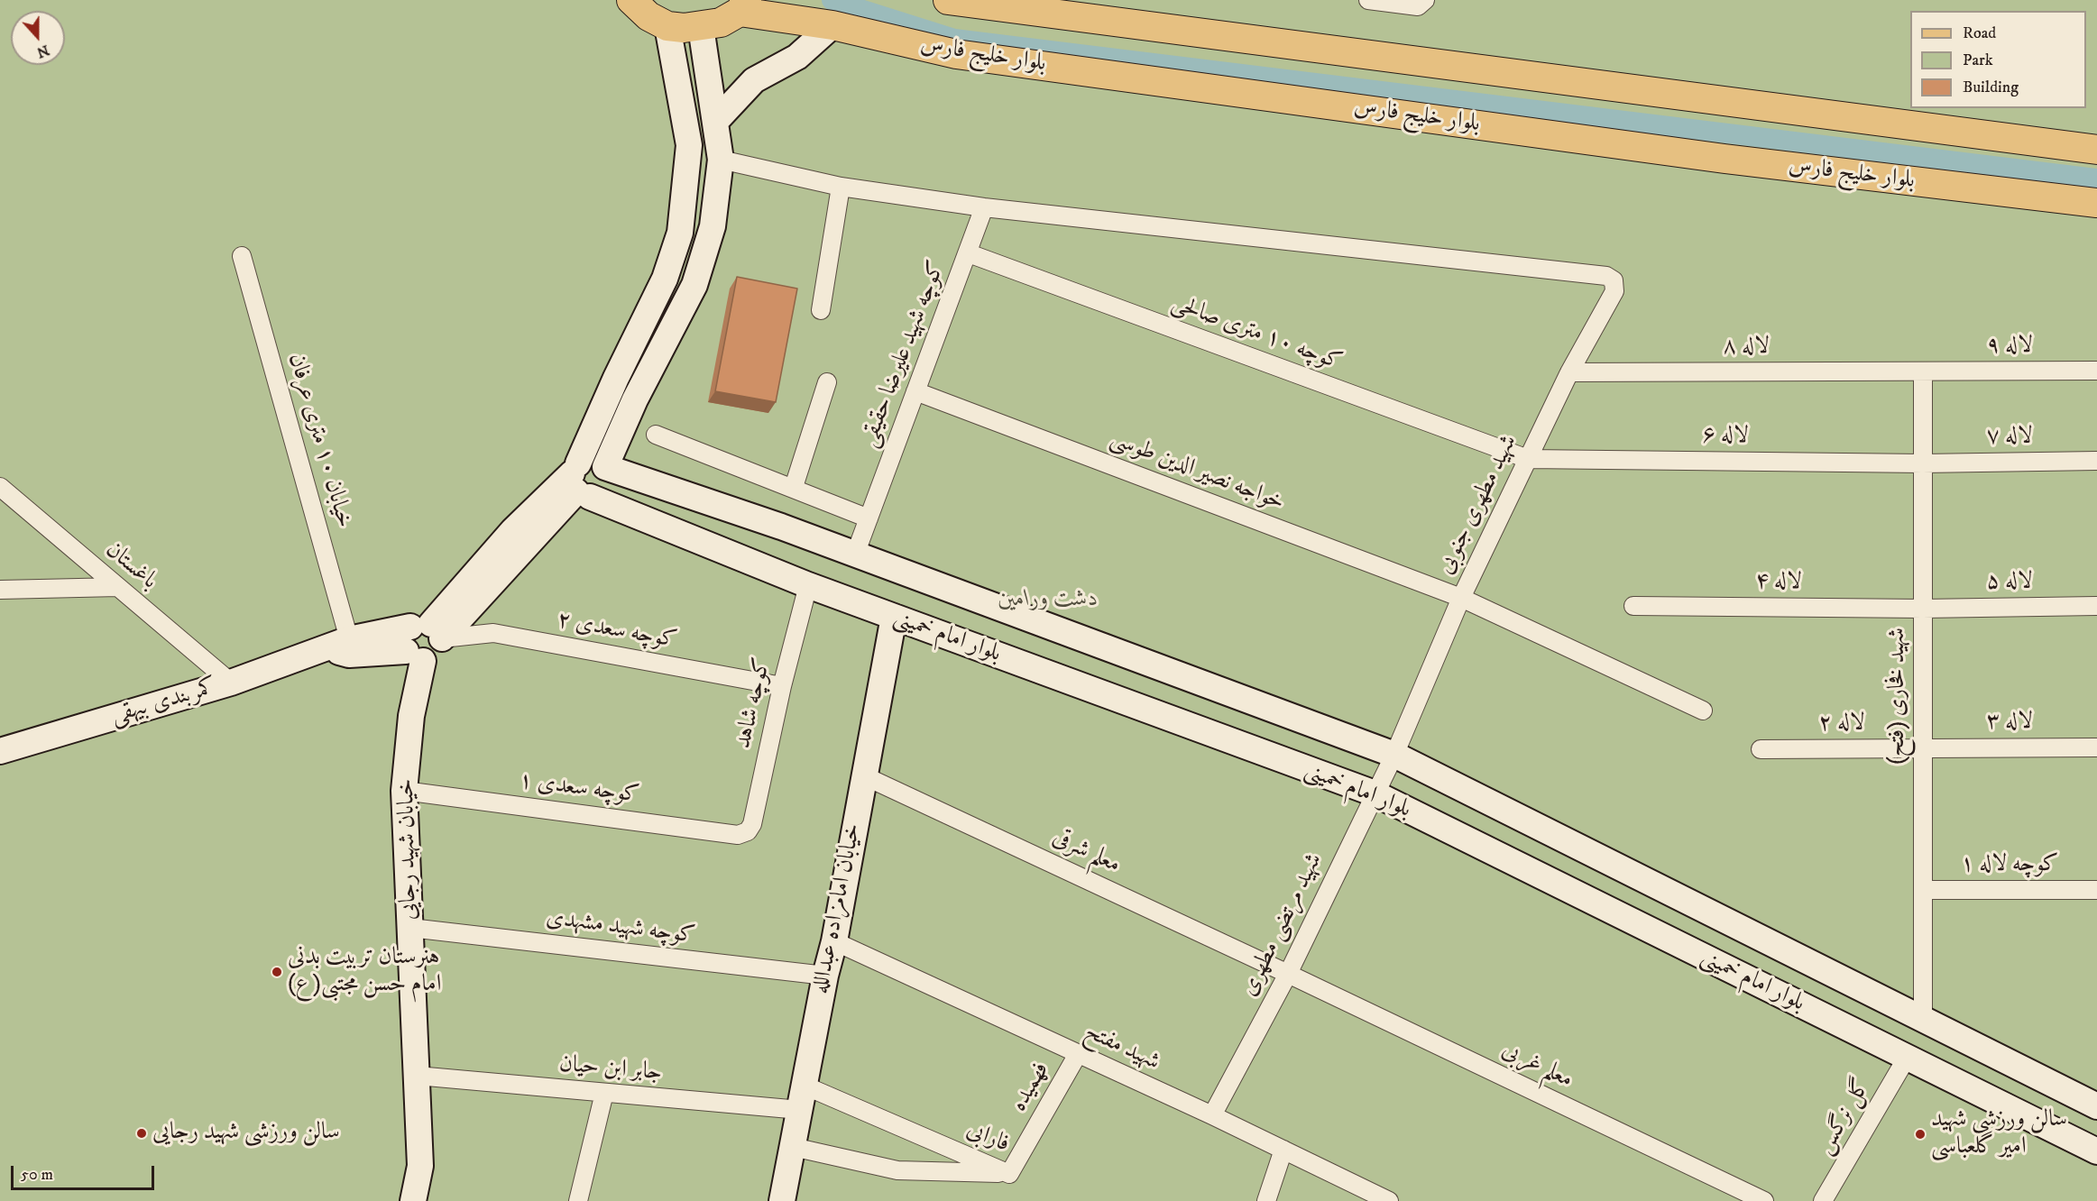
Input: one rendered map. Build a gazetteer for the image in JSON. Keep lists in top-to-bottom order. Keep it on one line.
{"streets":{"main road":["بلوار خلیج فارس","بلوار امام خمینی","کمربندی بیهقی","خیابان شهید رجایی","خیابان امامزاده عبدالله"],"street":["کوچه ۱۰ متری صالحی","لاله ۹","لاله ۸","کوچه شهید علیرضا حقیقی","لاله ۶","لاله ۷","خیابان ۱۰ متری عرفان","خواجه نصیر الدین طوسی","شهید مطهری جنوبی","باغستان","لاله ۴","لاله ۵","کوچه سعدی ۲","شهید فخاری (فتح)","کوچه شاهد","لاله ۳","لاله ۲","کوچه سعدی ۱","معلم شرقی","کوچه لاله ۱","شهید مرتضی مطهری","کوچه شهید مشهدی","شهید مفتح","معلم غربی","جابر ابن حیان","فهمیده","گل نرگس","فارابی"]},"crossings":[["کوچه ۱۰ متری صالحی","کوچه شهید علیرضا حقیقی"],["کوچه ۱۰ متری صالحی","لاله ۶"],["کوچه ۱۰ متری صالحی","شهید مطهری جنوبی"],["لاله ۹","لاله ۸"],["لاله ۹","شهید فخاری (فتح)"],["لاله ۸","شهید مطهری جنوبی"],["لاله ۸","شهید فخاری (فتح)"],["کوچه شهید علیرضا حقیقی","خواجه نصیر الدین طوسی"],["کوچه شهید علیرضا حقیقی","شهید مطهری جنوبی"],["کوچه شهید علیرضا حقیقی","بلوار امام خمینی"],["لاله ۶","لاله ۷"],["لاله ۶","شهید مطهری جنوبی"],["لاله ۶","شهید فخاری (فتح)"],["لاله ۷","شهید فخاری (فتح)"],["خیابان ۱۰ متری عرفان","کمربندی بیهقی"],["خواجه نصیر الدین طوسی","شهید مطهری جنوبی"],["شهید مطهری جنوبی","بلوار امام خمینی"],["شهید مطهری جنوبی","شهید مرتضی مطهری"],["باغستان","کمربندی بیهقی"],["لاله ۴","لاله ۵"],["لاله ۴","شهید فخاری (فتح)"],["لاله ۵","شهید فخاری (فتح)"],["کوچه سعدی ۲","کوچه شاهد"],["کوچه سعدی ۲","خیابان شهید رجایی"],["بلوار امام خمینی","شهید فخاری (فتح)"],["بلوار امام خمینی","کوچه شاهد"],["بلوار امام خمینی","خیابان شهید رجایی"],["بلوار امام خمینی","خیابان امامزاده عبدالله"],["بلوار امام خمینی","شهید مرتضی مطهری"],["بلوار امام خمینی","گل نرگس"],["شهید فخاری (فتح)","لاله ۳"],["شهید فخاری (فتح)","لاله ۲"],["شهید فخاری (فتح)","کوچه لاله ۱"],["کوچه شاهد","کوچه سعدی ۱"],["لاله ۳","لاله ۲"],["کوچه سعدی ۱","خیابان شهید رجایی"],["خیابان شهید رجایی","کوچه شهید مشهدی"],["خیابان شهید رجایی","جابر ابن حیان"],["معلم شرقی","خیابان امامزاده عبدالله"],["معلم شرقی","شهید مرتضی مطهری"],["معلم شرقی","معلم غربی"],["خیابان امامزاده عبدالله","کوچه شهید مشهدی"],["خیابان امامزاده عبدالله","شهید مفتح"],["خیابان امامزاده عبدالله","جابر ابن حیان"],["خیابان امامزاده عبدالله","فارابی"],["شهید مرتضی مطهری","شهید مفتح"],["شهید مرتضی مطهری","معلم غربی"],["شهید مفتح","فهمیده"],["جابر ابن حیان","فارابی"],["فهمیده","فارابی"]],"parks":["دشت ورامین"],"places":["هنرستان تربیت بدنی امام حسن مجتبی( ع)","سالن ورزشی شهید رجایی","سالن ورزشی شهید امیر گلعباسی"],"legend":["Road","Park","Building"],"scale_bar":"50 m","north":"bottom"}
